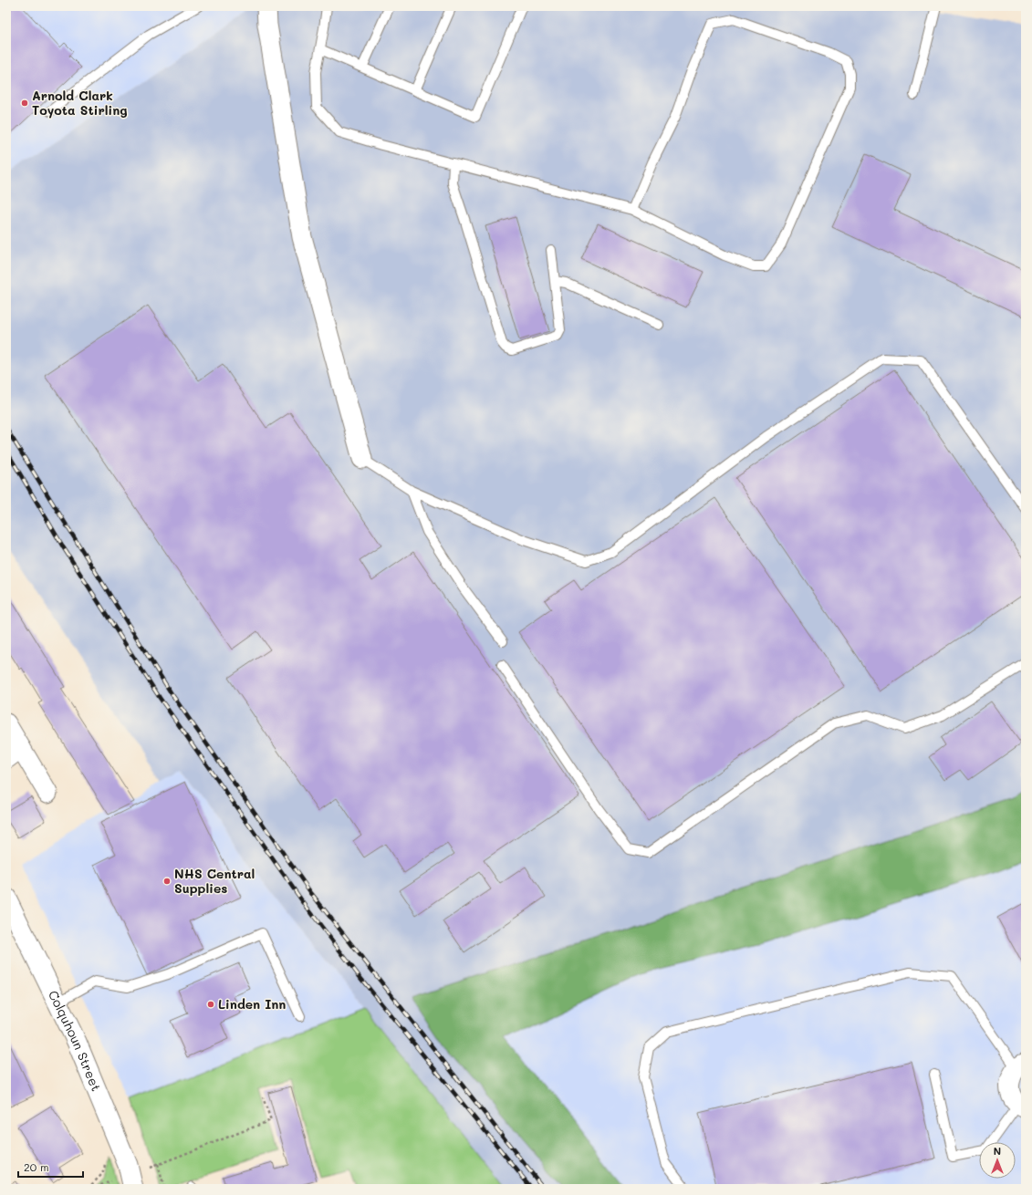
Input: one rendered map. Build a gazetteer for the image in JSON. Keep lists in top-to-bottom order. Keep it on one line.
{"streets":{"street":["Colquhoun Street"]},"places":["Arnold Clark Toyota Stirling","NHS Central Supplies","Linden Inn"],"scale_bar":"20 m","north":"top"}
